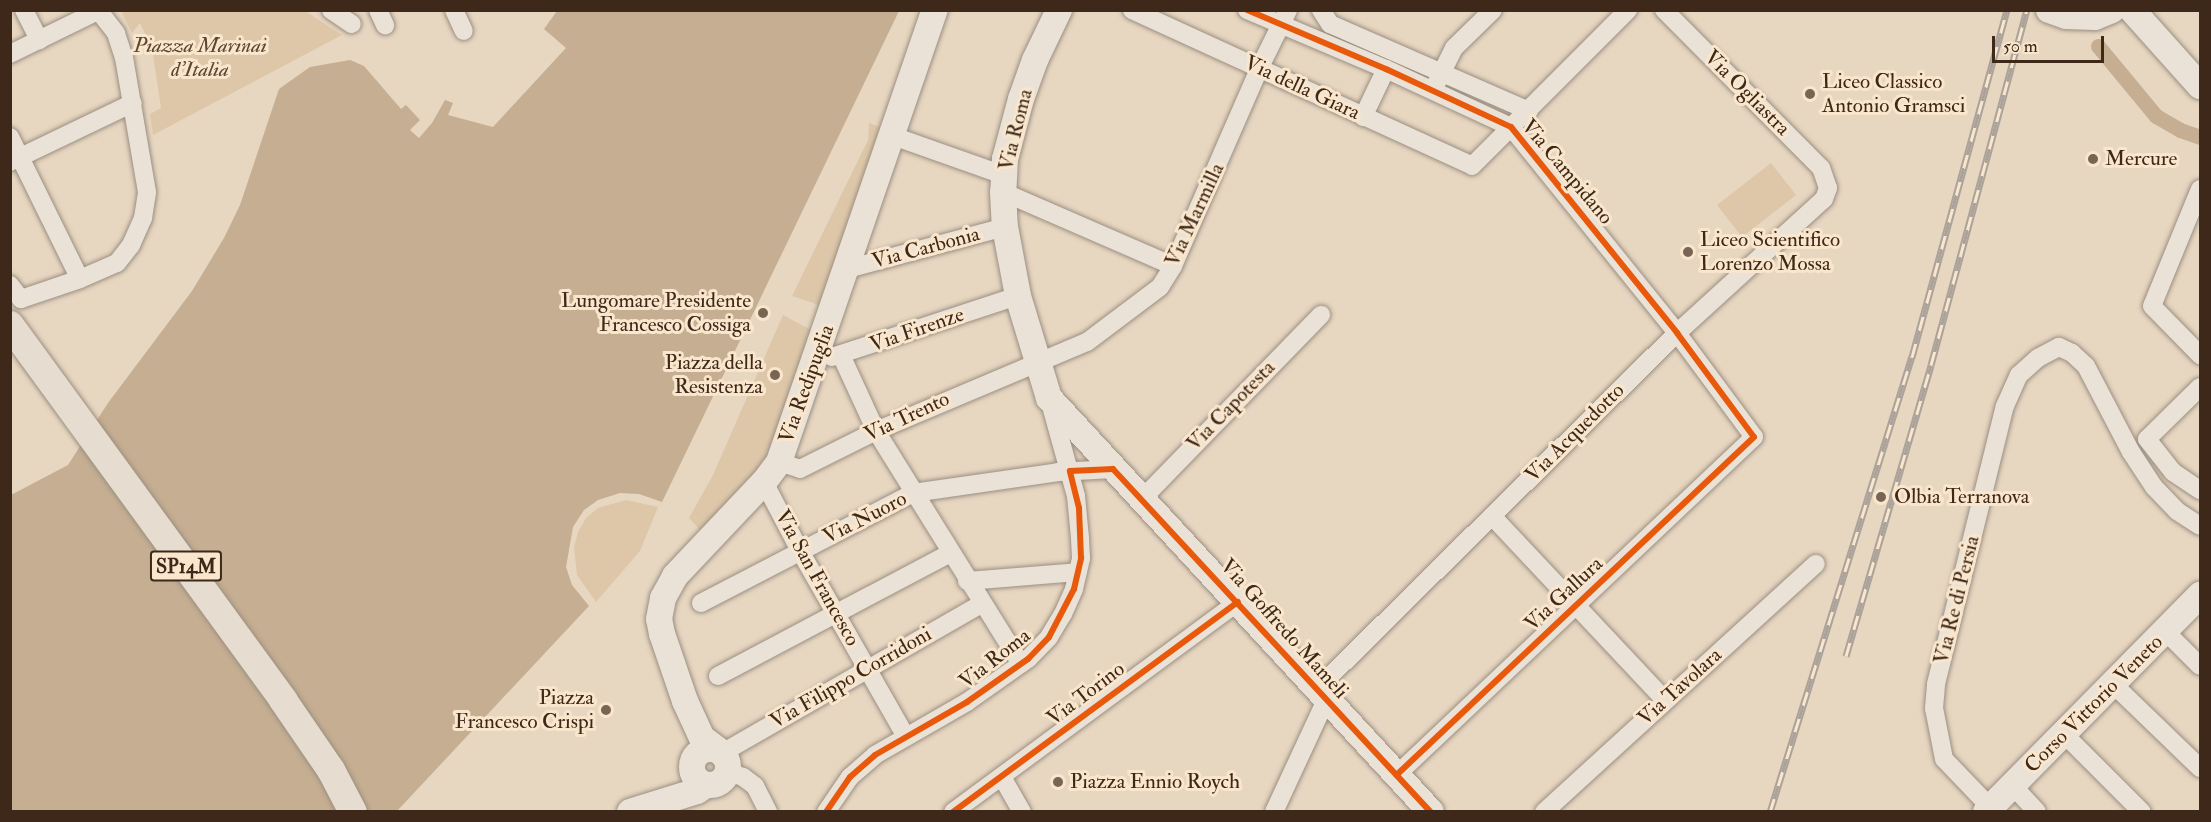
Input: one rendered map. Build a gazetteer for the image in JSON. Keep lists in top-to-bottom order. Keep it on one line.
{"streets":{"main road":["Via Roma","Via Redipuglia","SP14M","Via Goffredo Mameli","Corso Vittorio Veneto"],"street":["Via della Giara","Via Ogliastra","Via Campidano","Via Marmilla","Via Carbonia","Via Firenze","Via Capotesta","Via Trento","Via Acquedotto","Via Nuoro","Via San Francesco","Via Gallura","Via Re di Persia","Via Filippo Corridoni","Via Tavolara","Via Torino"]},"crossings":[["Via della Giara","Via Campidano"],["Via della Giara","Via Marmilla"],["Via Ogliastra","Via Acquedotto"],["Via Roma","Via Marmilla"],["Via Roma","Via Carbonia"],["Via Roma","Via Firenze"],["Via Roma","Via Trento"],["Via Roma","Via Nuoro"],["Via Roma","Via San Francesco"],["Via Roma","Via Goffredo Mameli"],["Via Campidano","Via Marmilla"],["Via Campidano","Via Acquedotto"],["Via Campidano","Via Gallura"],["Via Marmilla","Via Trento"],["Via Carbonia","Via Redipuglia"],["Via Firenze","Via Redipuglia"],["Via Redipuglia","Via Trento"],["Via Redipuglia","Via San Francesco"],["Via Redipuglia","Via Filippo Corridoni"],["Via Capotesta","Via Goffredo Mameli"],["Via Trento","Via San Francesco"],["Via Acquedotto","Via Goffredo Mameli"],["Via Nuoro","Via San Francesco"],["Via Nuoro","Via Goffredo Mameli"],["Via San Francesco","Via Filippo Corridoni"],["Via Gallura","Via Goffredo Mameli"],["Via Re di Persia","Corso Vittorio Veneto"],["Via Goffredo Mameli","Via Torino"]],"parks":["Piazza Marinai d'Italia"],"places":["Liceo Classico Antonio Gramsci","Mercure","Liceo Scientifico Lorenzo Mossa","Lungomare Presidente Francesco Cossiga","Piazza della Resistenza","Olbia Terranova","Piazza Francesco Crispi","Piazza Ennio Roych"],"scale_bar":"50 m"}
